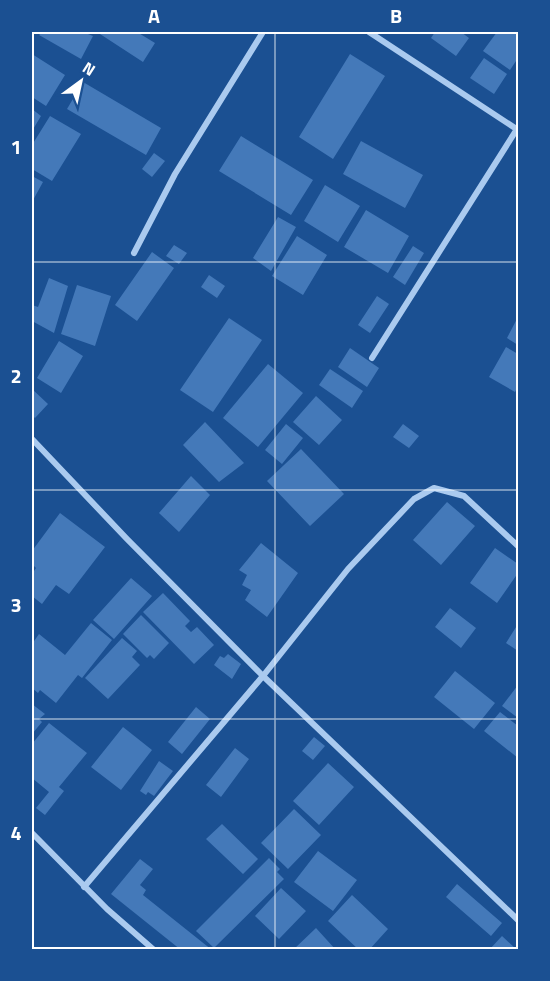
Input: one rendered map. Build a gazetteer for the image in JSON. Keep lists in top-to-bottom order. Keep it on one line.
{"north":"top right","grid":{"columns":["A","B"],"rows":["1","2","3","4"]}}
